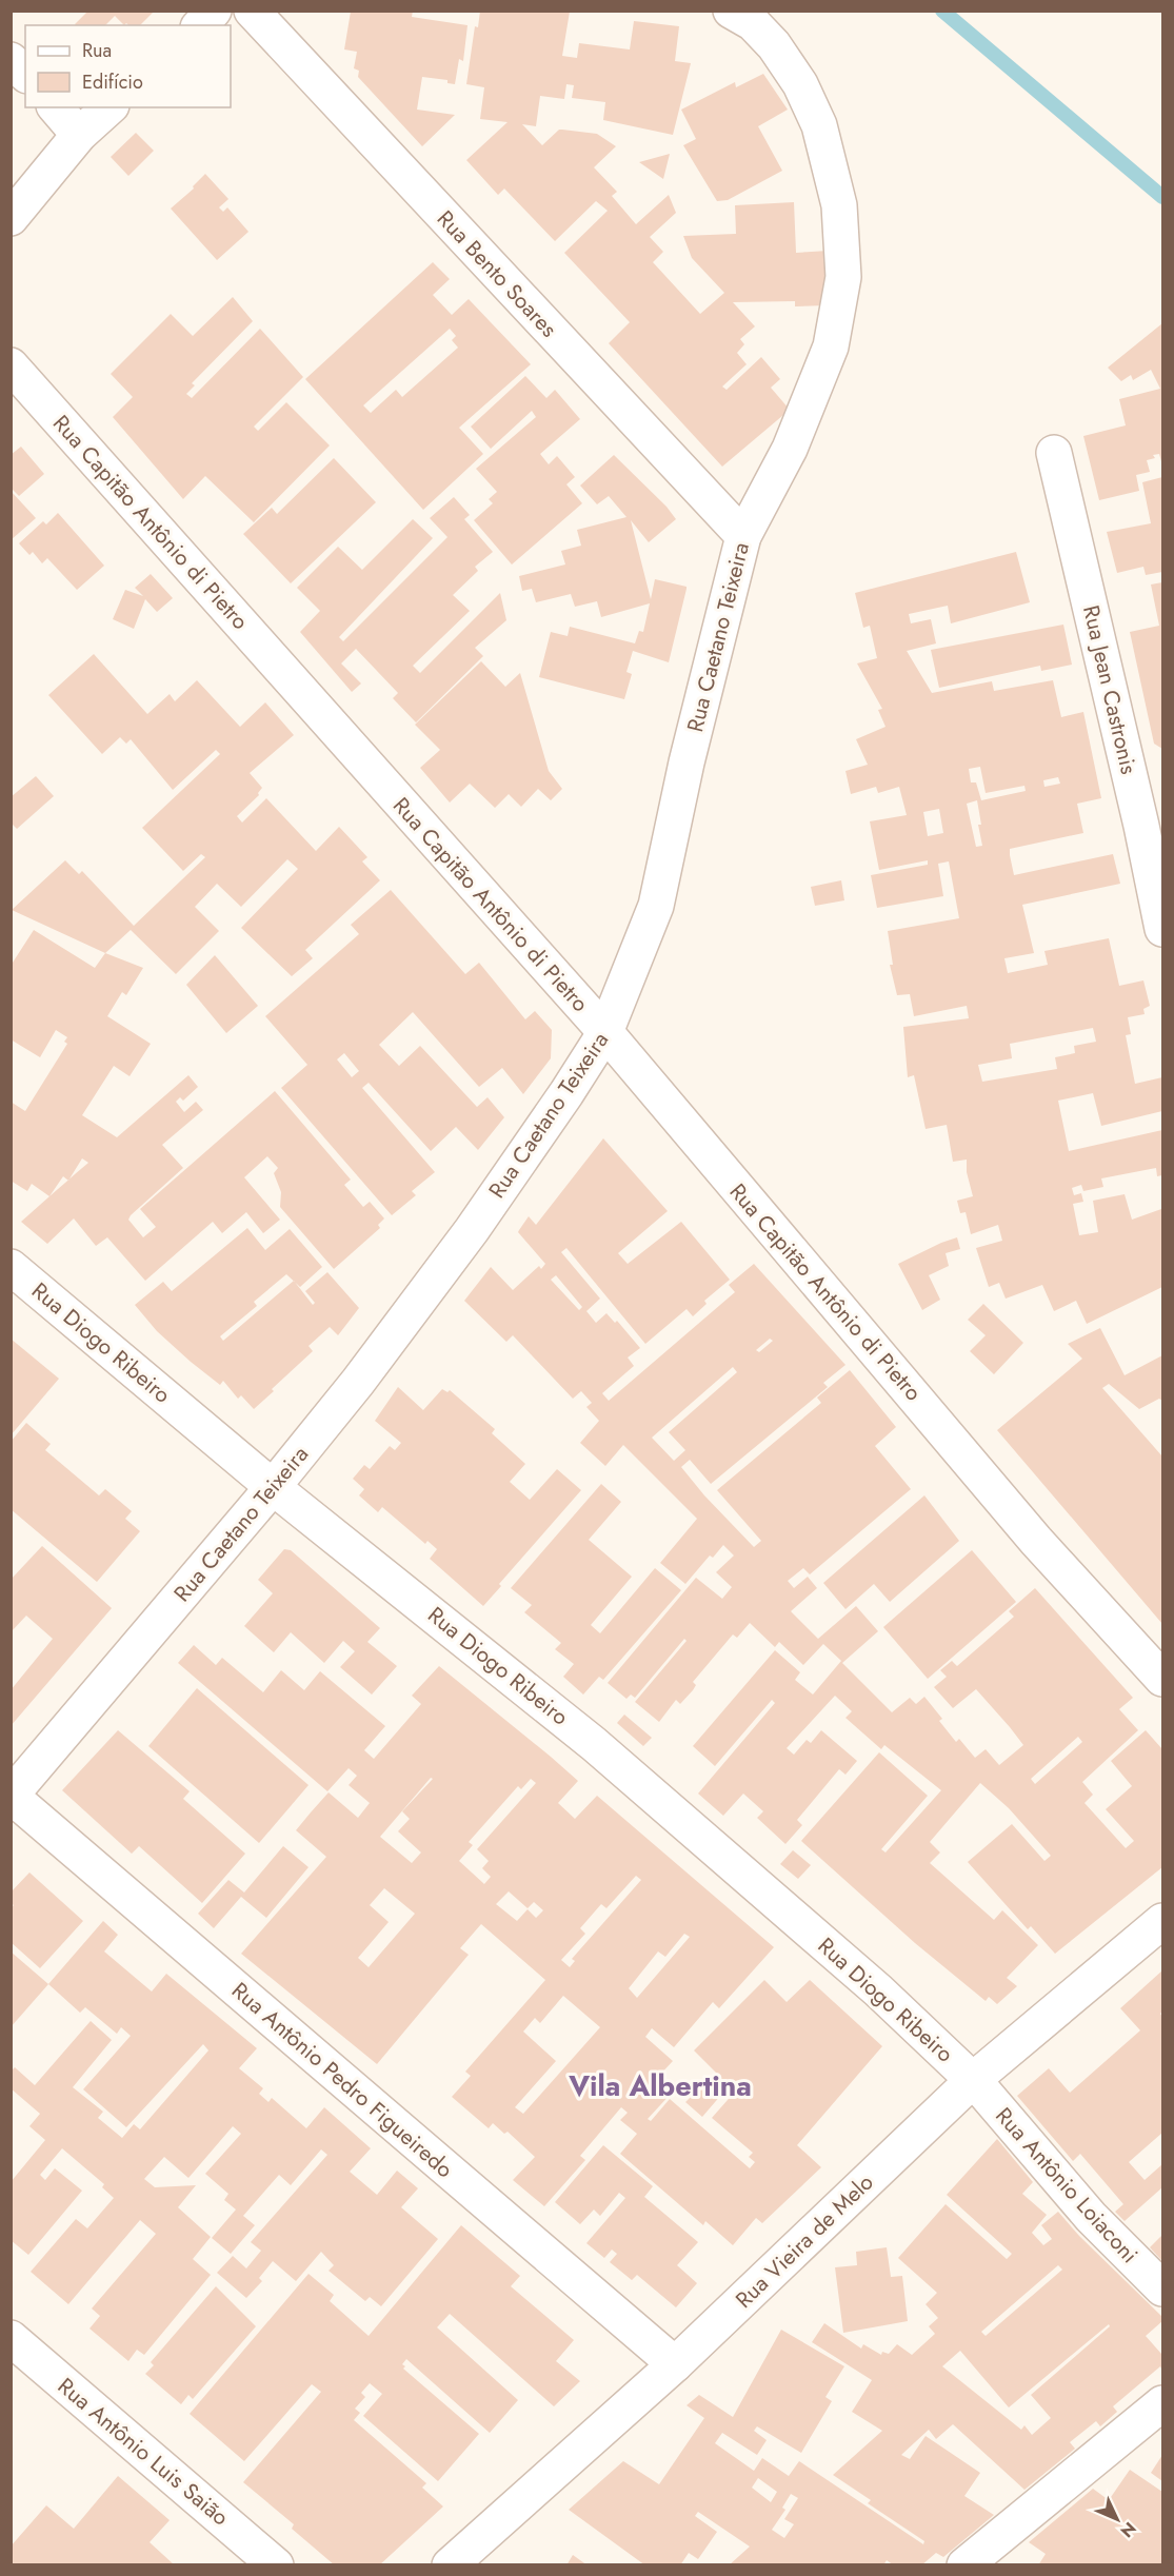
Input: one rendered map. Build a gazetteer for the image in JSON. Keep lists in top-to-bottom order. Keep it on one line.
{"streets":{"street":["Rua Bento Soares","Rua Capitão Antônio di Pietro","Rua Caetano Teixeira","Rua Jean Castronis","Rua Diogo Ribeiro","Rua Antônio Pedro Figueiredo","Rua Antônio Loiaconi","Rua Vieira de Melo","Rua Antônio Luis Saião"]},"crossings":[["Rua Bento Soares","Rua Caetano Teixeira"],["Rua Capitão Antônio di Pietro","Rua Caetano Teixeira"],["Rua Caetano Teixeira","Rua Diogo Ribeiro"],["Rua Caetano Teixeira","Rua Antônio Pedro Figueiredo"],["Rua Diogo Ribeiro","Rua Antônio Loiaconi"],["Rua Diogo Ribeiro","Rua Vieira de Melo"],["Rua Antônio Pedro Figueiredo","Rua Vieira de Melo"],["Rua Antônio Loiaconi","Rua Vieira de Melo"]],"districts":["Vila Albertina"],"legend":["Rua","Edifício"],"north":"bottom right"}
